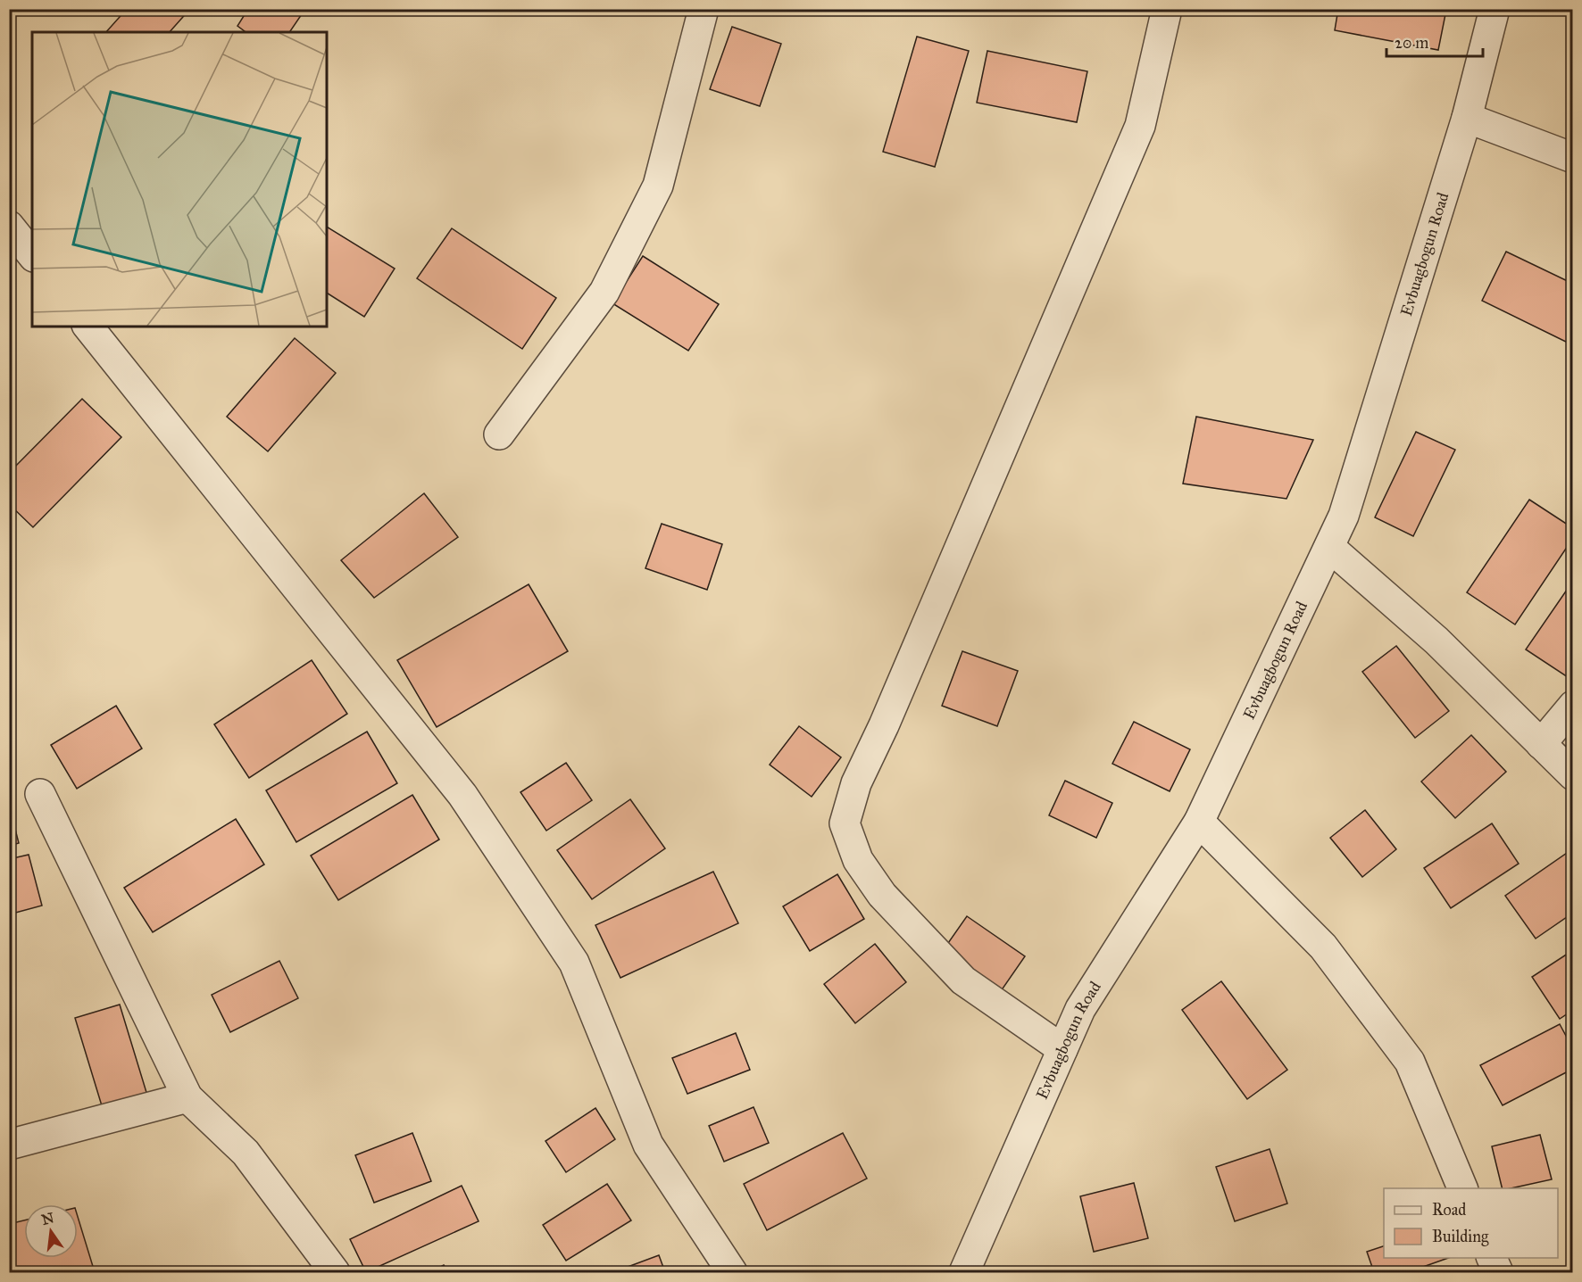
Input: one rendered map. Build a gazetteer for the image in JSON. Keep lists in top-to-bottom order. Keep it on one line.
{"streets":{"street":["Evbuagbogun Road"]},"legend":["Road","Building"],"scale_bar":"20 m","north":"top"}
